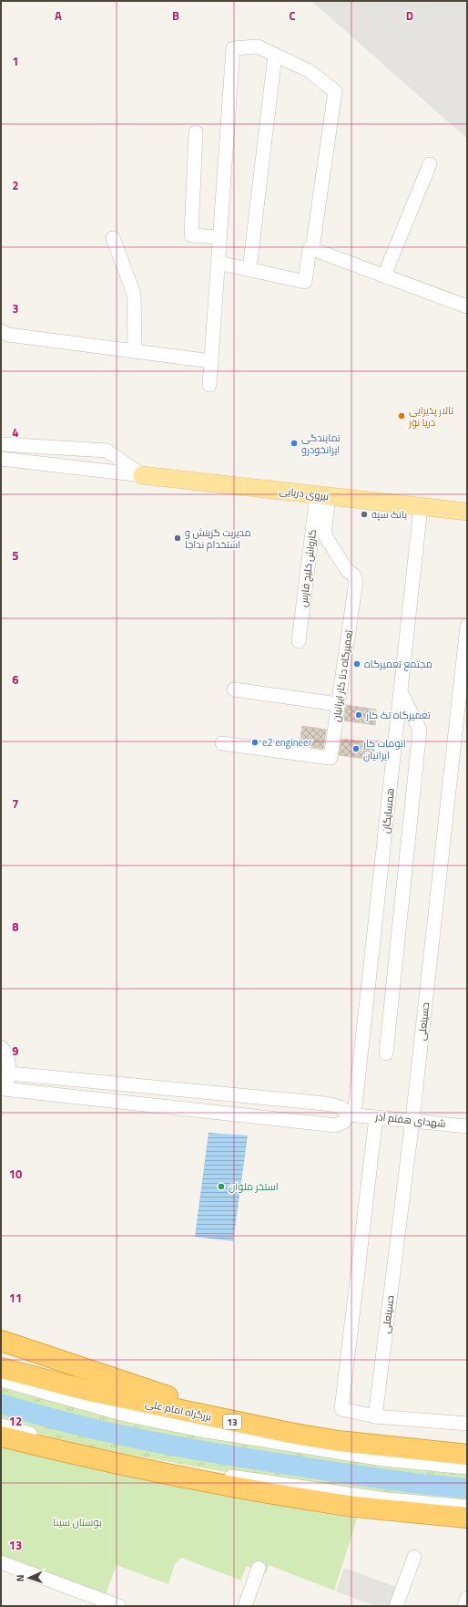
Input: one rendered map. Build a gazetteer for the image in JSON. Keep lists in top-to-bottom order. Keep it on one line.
{"streets":{"highway":["بزرگراه امام علی","13"],"main road":["نیروی دریایی"],"street":["کارواش خلیج فارس","تعمیرگاه دنا کار ایرانیان","همسایگان","حسینعلی","شهدای هفتم آذر"]},"crossings":[["نیروی دریایی","کارواش خلیج فارس"],["نیروی دریایی","تعمیرگاه دنا کار ایرانیان"],["نیروی دریایی","همسایگان"],["کارواش خلیج فارس","تعمیرگاه دنا کار ایرانیان"],["همسایگان","شهدای هفتم آذر"],["حسینعلی","شهدای هفتم آذر"]],"parks":["بوستان سینا"],"places":["تالار پذیرایی دریا نور","نمایندگی ایرانخودرو","بانک سپه","مدیریت گزینش و استخدام نداجا","مجتمع تعمیرگاه","تعمیرگاه تک کار","e2 engineer","اتومات کار ایرانیان","استخر ملوان"],"north":"left","grid":{"columns":["A","B","C","D"],"rows":["1","2","3","4","5","6","7","8","9","10","11","12","13"]}}
